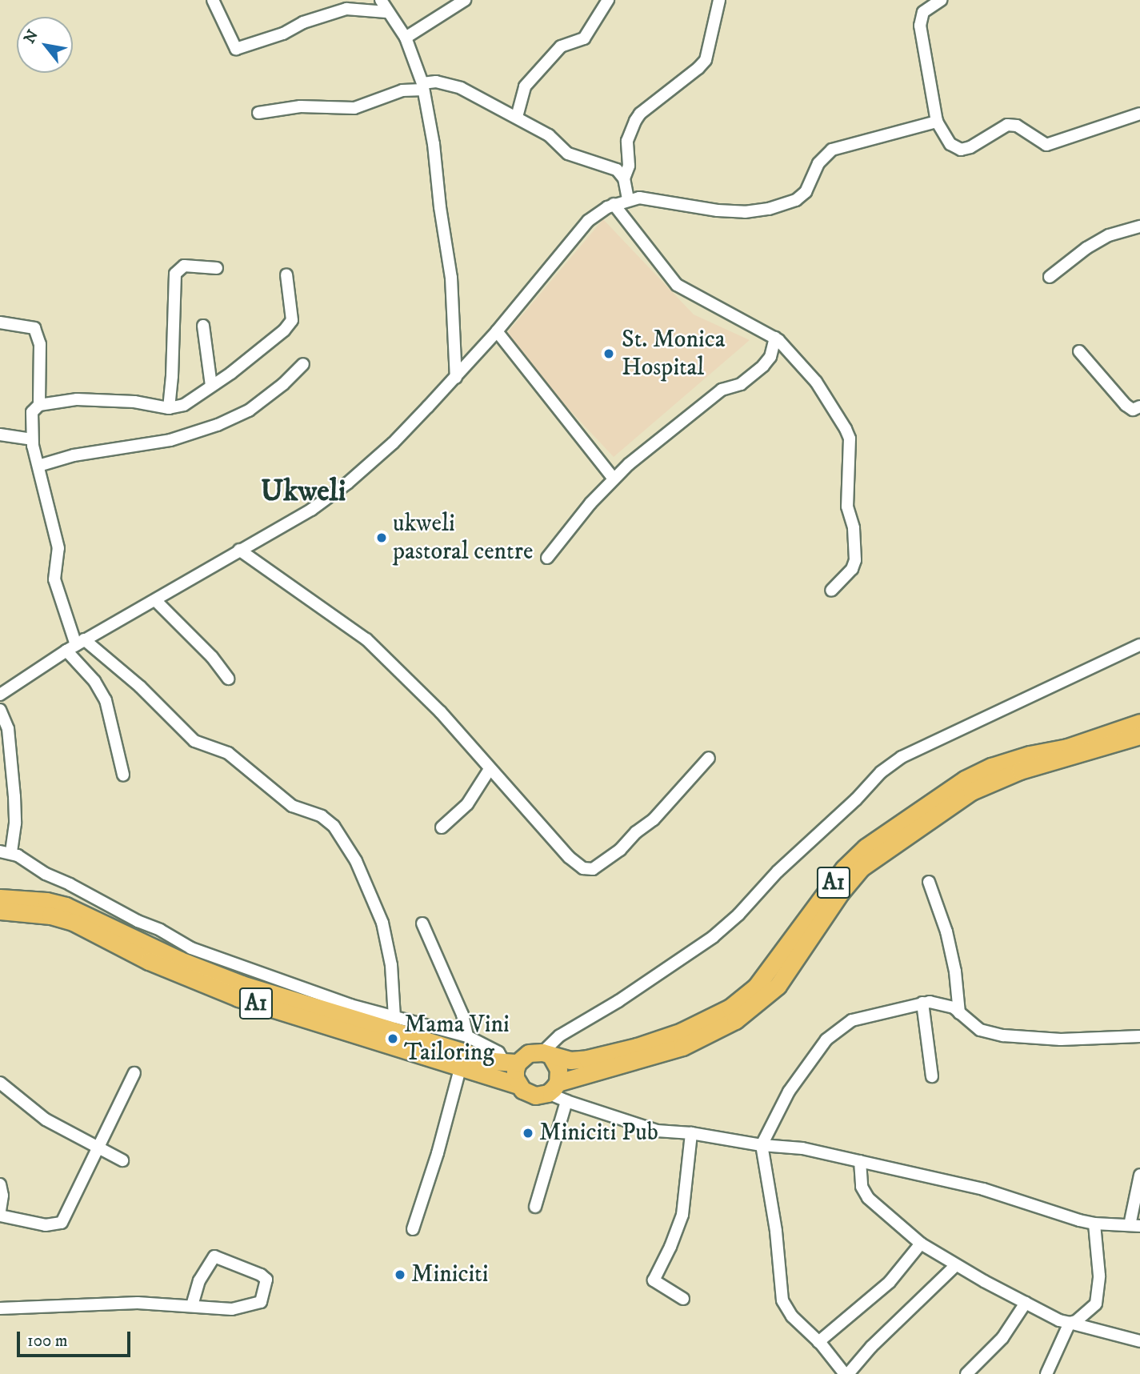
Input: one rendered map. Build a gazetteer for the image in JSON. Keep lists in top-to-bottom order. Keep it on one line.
{"streets":{"highway":["A1"]},"districts":["Ukweli"],"places":["St. Monica Hospital","ukweli pastoral centre","Mama Vini Tailoring","Miniciti Pub","Miniciti"],"scale_bar":"100 m","north":"top left"}
